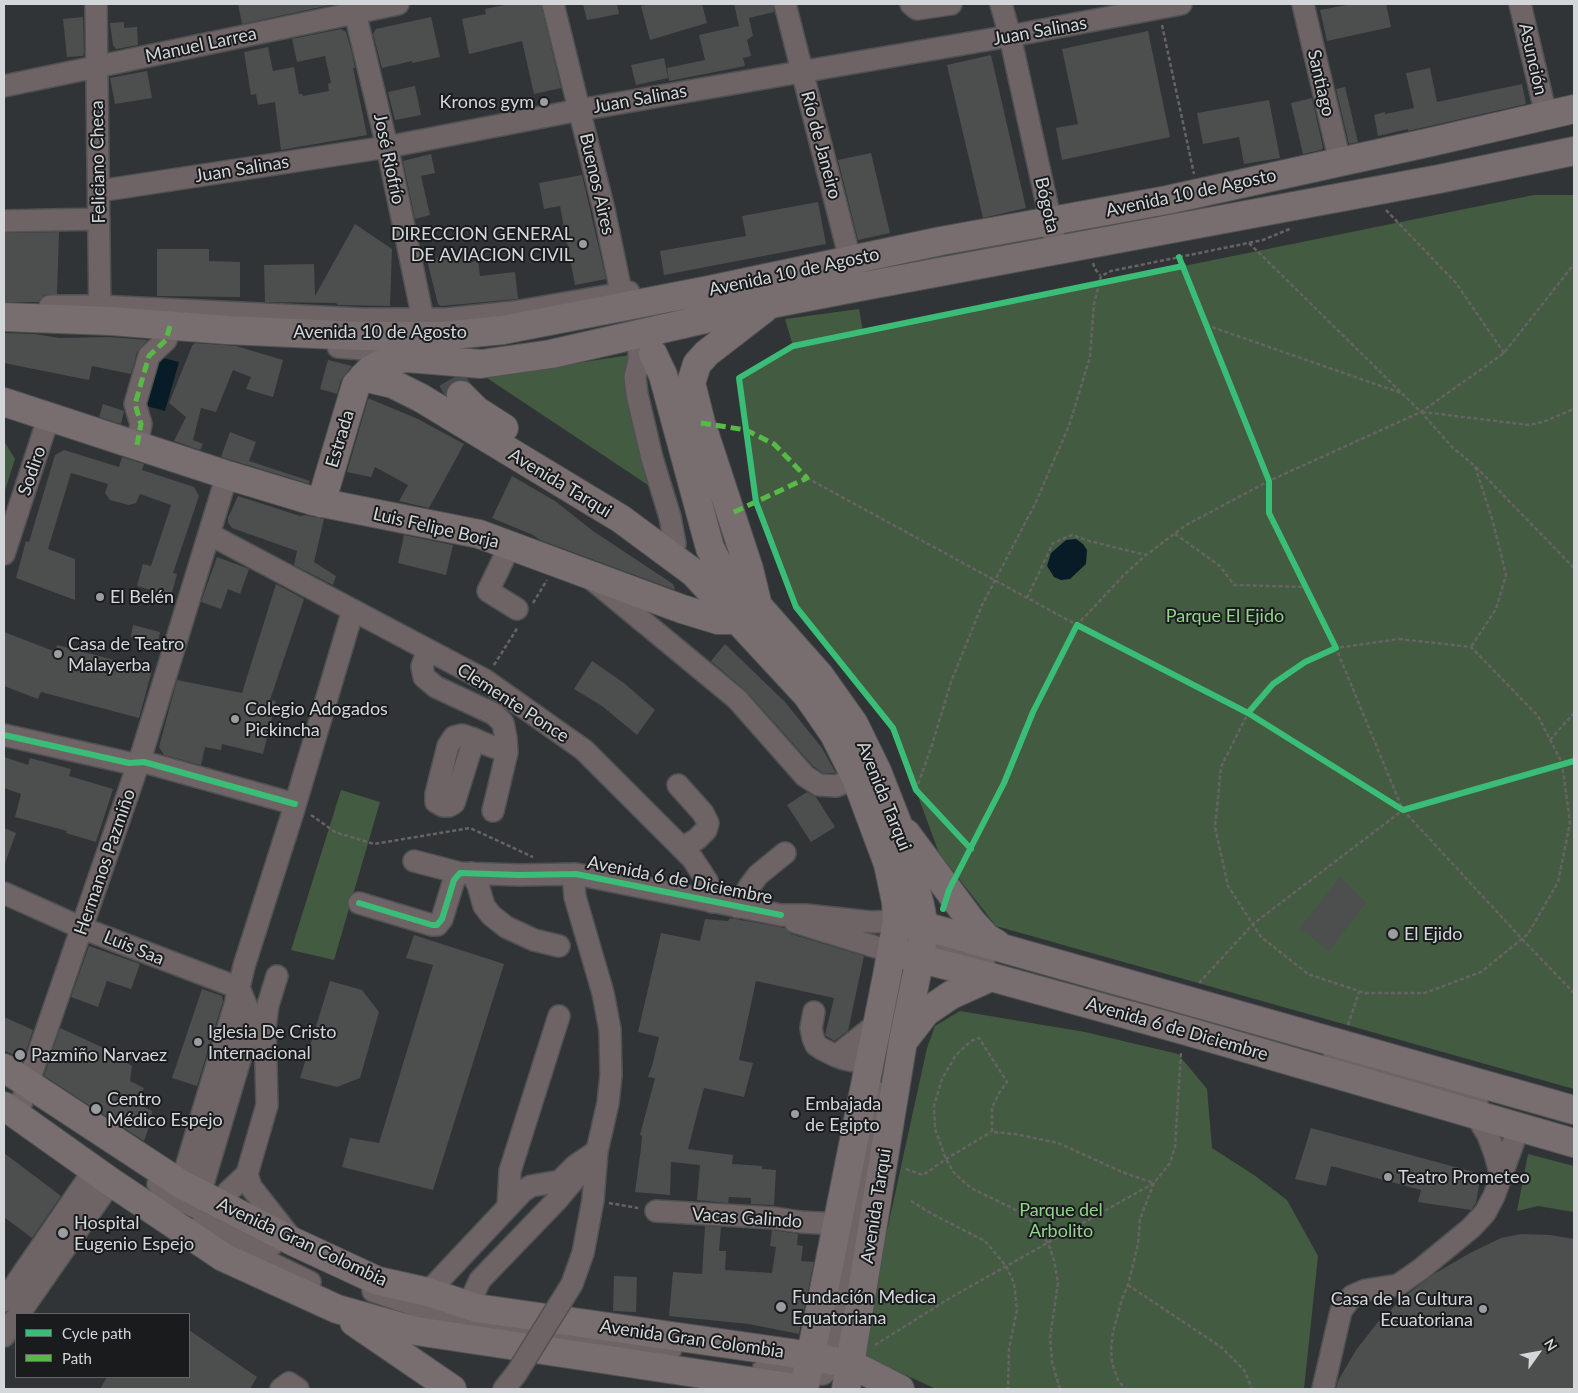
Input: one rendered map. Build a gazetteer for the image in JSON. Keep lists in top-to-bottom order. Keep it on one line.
{"streets":{"main road":["Avenida 10 de Agosto","Estrada","Avenida Tarqui","Luis Felipe Borja","Avenida 6 de Diciembre","Avenida Gran Colombia"],"street":["Juan Salinas","Manuel Larrea","Asunción","Santiago","Río de Janeiro","José Riofrío","Feliciano Checa","Buenos Aires","Bógota","Sodiro","Clemente Ponce","Hermanos Pazmiño","Luis Saa","Vacas Galindo"]},"crossings":[["Juan Salinas","Río de Janeiro"],["Juan Salinas","José Riofrío"],["Juan Salinas","Feliciano Checa"],["Juan Salinas","Buenos Aires"],["Juan Salinas","Bógota"],["Manuel Larrea","José Riofrío"],["Manuel Larrea","Feliciano Checa"],["Asunción","Avenida 10 de Agosto"],["Santiago","Avenida 10 de Agosto"],["Río de Janeiro","Avenida 10 de Agosto"],["Feliciano Checa","Avenida 10 de Agosto"],["Buenos Aires","Avenida 10 de Agosto"],["Avenida 10 de Agosto","Bógota"],["Avenida 10 de Agosto","Estrada"],["Avenida 10 de Agosto","Avenida Tarqui"],["Estrada","Avenida Tarqui"],["Estrada","Luis Felipe Borja"],["Sodiro","Luis Felipe Borja"],["Avenida Tarqui","Luis Felipe Borja"],["Avenida Tarqui","Avenida 6 de Diciembre"],["Avenida Tarqui","Vacas Galindo"],["Avenida Tarqui","Avenida Gran Colombia"],["Luis Felipe Borja","Hermanos Pazmiño"],["Clemente Ponce","Hermanos Pazmiño"],["Clemente Ponce","Avenida 6 de Diciembre"],["Hermanos Pazmiño","Luis Saa"],["Hermanos Pazmiño","Avenida Gran Colombia"]],"parks":["Parque El Ejido","Parque del Arbolito"],"places":["Kronos gym","DIRECCION GENERAL DE AVIACION CIVIL","El Belén","Casa de Teatro Malayerba","Colegio Adogados Pickincha","El Ejido","Iglesia De Cristo Internacional","Pazmiño Narvaez","Centro Médico Espejo","Embajada de Egipto","Teatro Prometeo","Hospital Eugenio Espejo","Fundación Medica Equatoriana","Casa de la Cultura Ecuatoriana"],"legend":["Cycle path","Path"],"north":"top right"}
